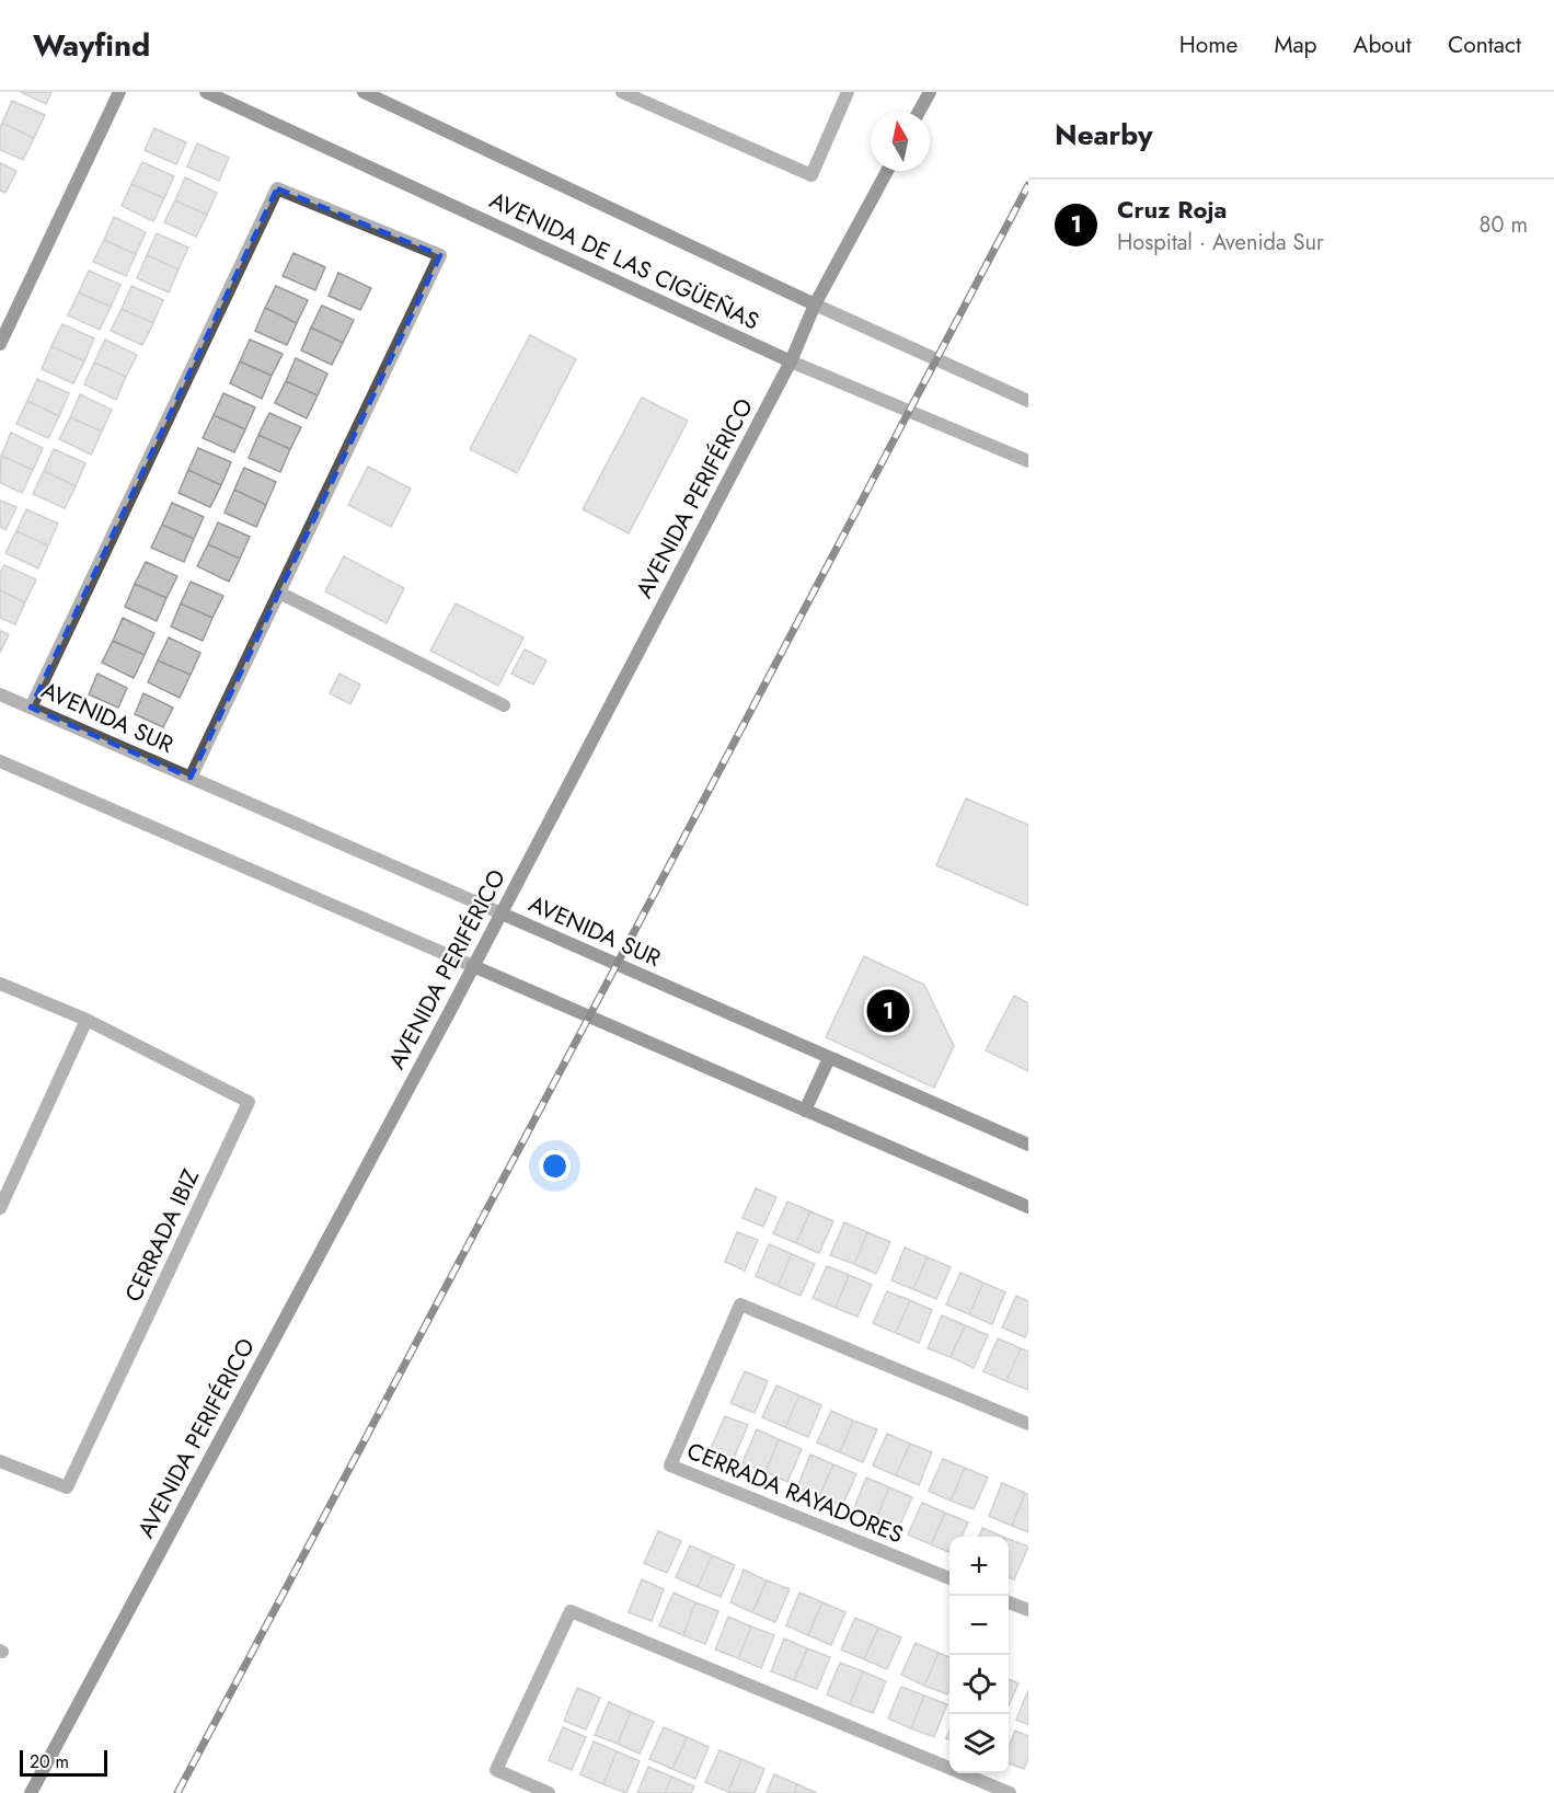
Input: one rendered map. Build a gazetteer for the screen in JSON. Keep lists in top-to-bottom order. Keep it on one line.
{"streets":{"main road":["AVENIDA DE LAS CIGÜEÑAS","AVENIDA PERIFÉRICO","AVENIDA SUR"],"street":["CERRADA IBIZ","CERRADA RAYADORES"]},"crossings":[["AVENIDA DE LAS CIGÜEÑAS","AVENIDA PERIFÉRICO"],["AVENIDA PERIFÉRICO","AVENIDA SUR"]],"scale_bar":"20 m","north":"top","page":{"header":"Wayfind","nav":["Home","Map","About","Contact"],"heading":"Nearby","list":[{"mark":"1","name":"Cruz Roja","note":"Hospital · Avenida Sur","value":"80 m"}],"pins":"1","map_buttons":["+","−"],"scale":"20 m"}}
